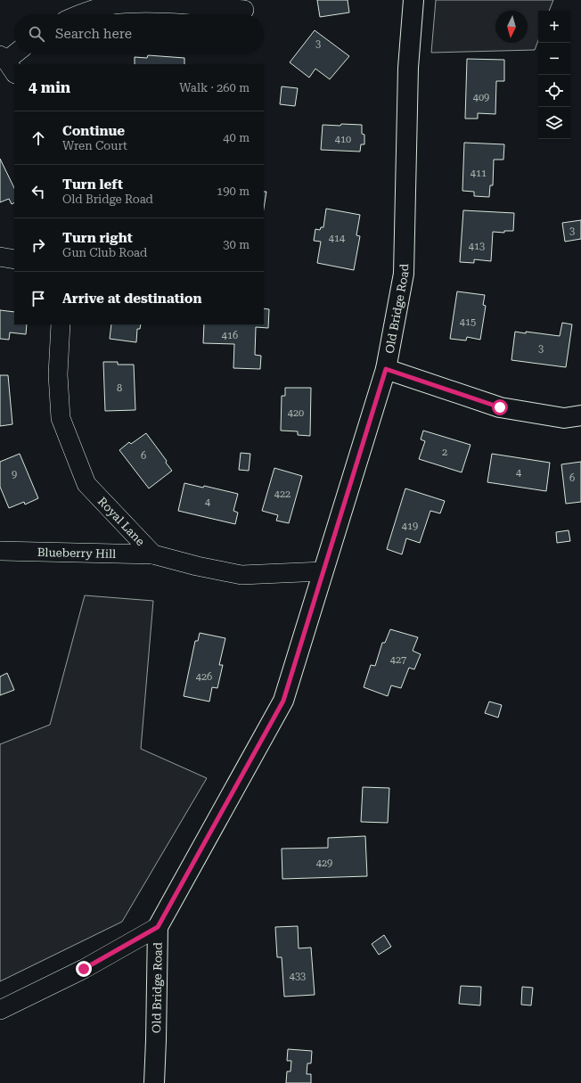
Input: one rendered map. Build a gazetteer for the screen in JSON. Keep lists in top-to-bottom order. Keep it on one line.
{"streets":{"street":["Old Bridge Road","Royal Lane","Blueberry Hill"]},"crossings":[["Old Bridge Road","Royal Lane"],["Royal Lane","Blueberry Hill"]],"house_numbers":["3","409","410","411","3","414","413","415","416","3","8","420","2","6","4","9","6","422","4","419","427","426","429","433"],"north":"bottom","page":{"map_buttons":["+","−"],"search":"Search here","heading":["4 min","Walk · 260 m"],"list":[["Continue","Wren Court","40 m"],["Turn left","Old Bridge Road","190 m"],["Turn right","Gun Club Road","30 m"],"Arrive at destination"]}}
